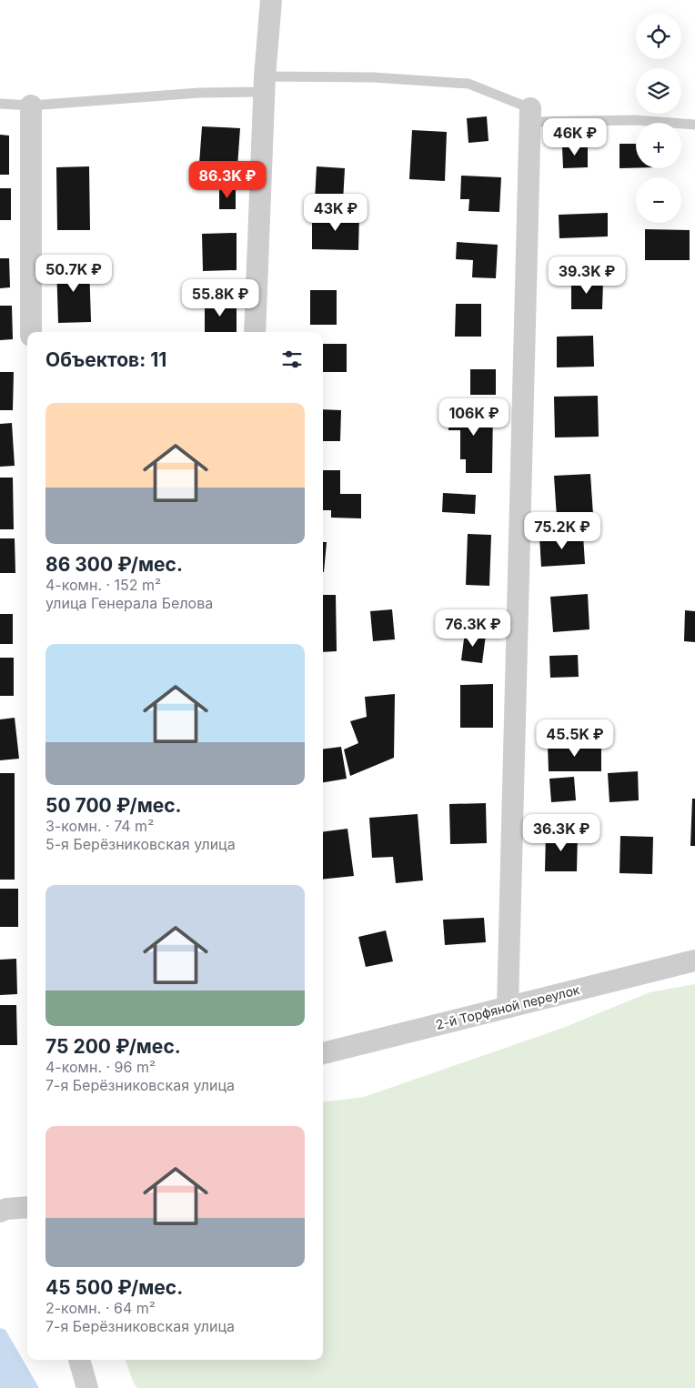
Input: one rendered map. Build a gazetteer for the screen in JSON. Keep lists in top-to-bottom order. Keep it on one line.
{"streets":{"street":["2-й Торфяной переулок"]},"page":{"map_buttons":["+","−"],"price":["46K ₽","86.3K ₽","43K ₽","50.7K ₽","39.3K ₽","55.8K ₽","106K ₽","75.2K ₽","76.3K ₽","45.5K ₽","36.3K ₽"],"heading":"Объектов: 11","list":[{"name":"86 300 ₽/мес.","note":"4-комн. · 152 m² · улица Генерала Белова"},{"name":"50 700 ₽/мес.","note":"3-комн. · 74 m² · 5-я Берёзниковская улица"},{"name":"75 200 ₽/мес.","note":"4-комн. · 96 m² · 7-я Берёзниковская улица"},{"name":"45 500 ₽/мес.","note":"2-комн. · 64 m² · 7-я Берёзниковская улица"}]}}
